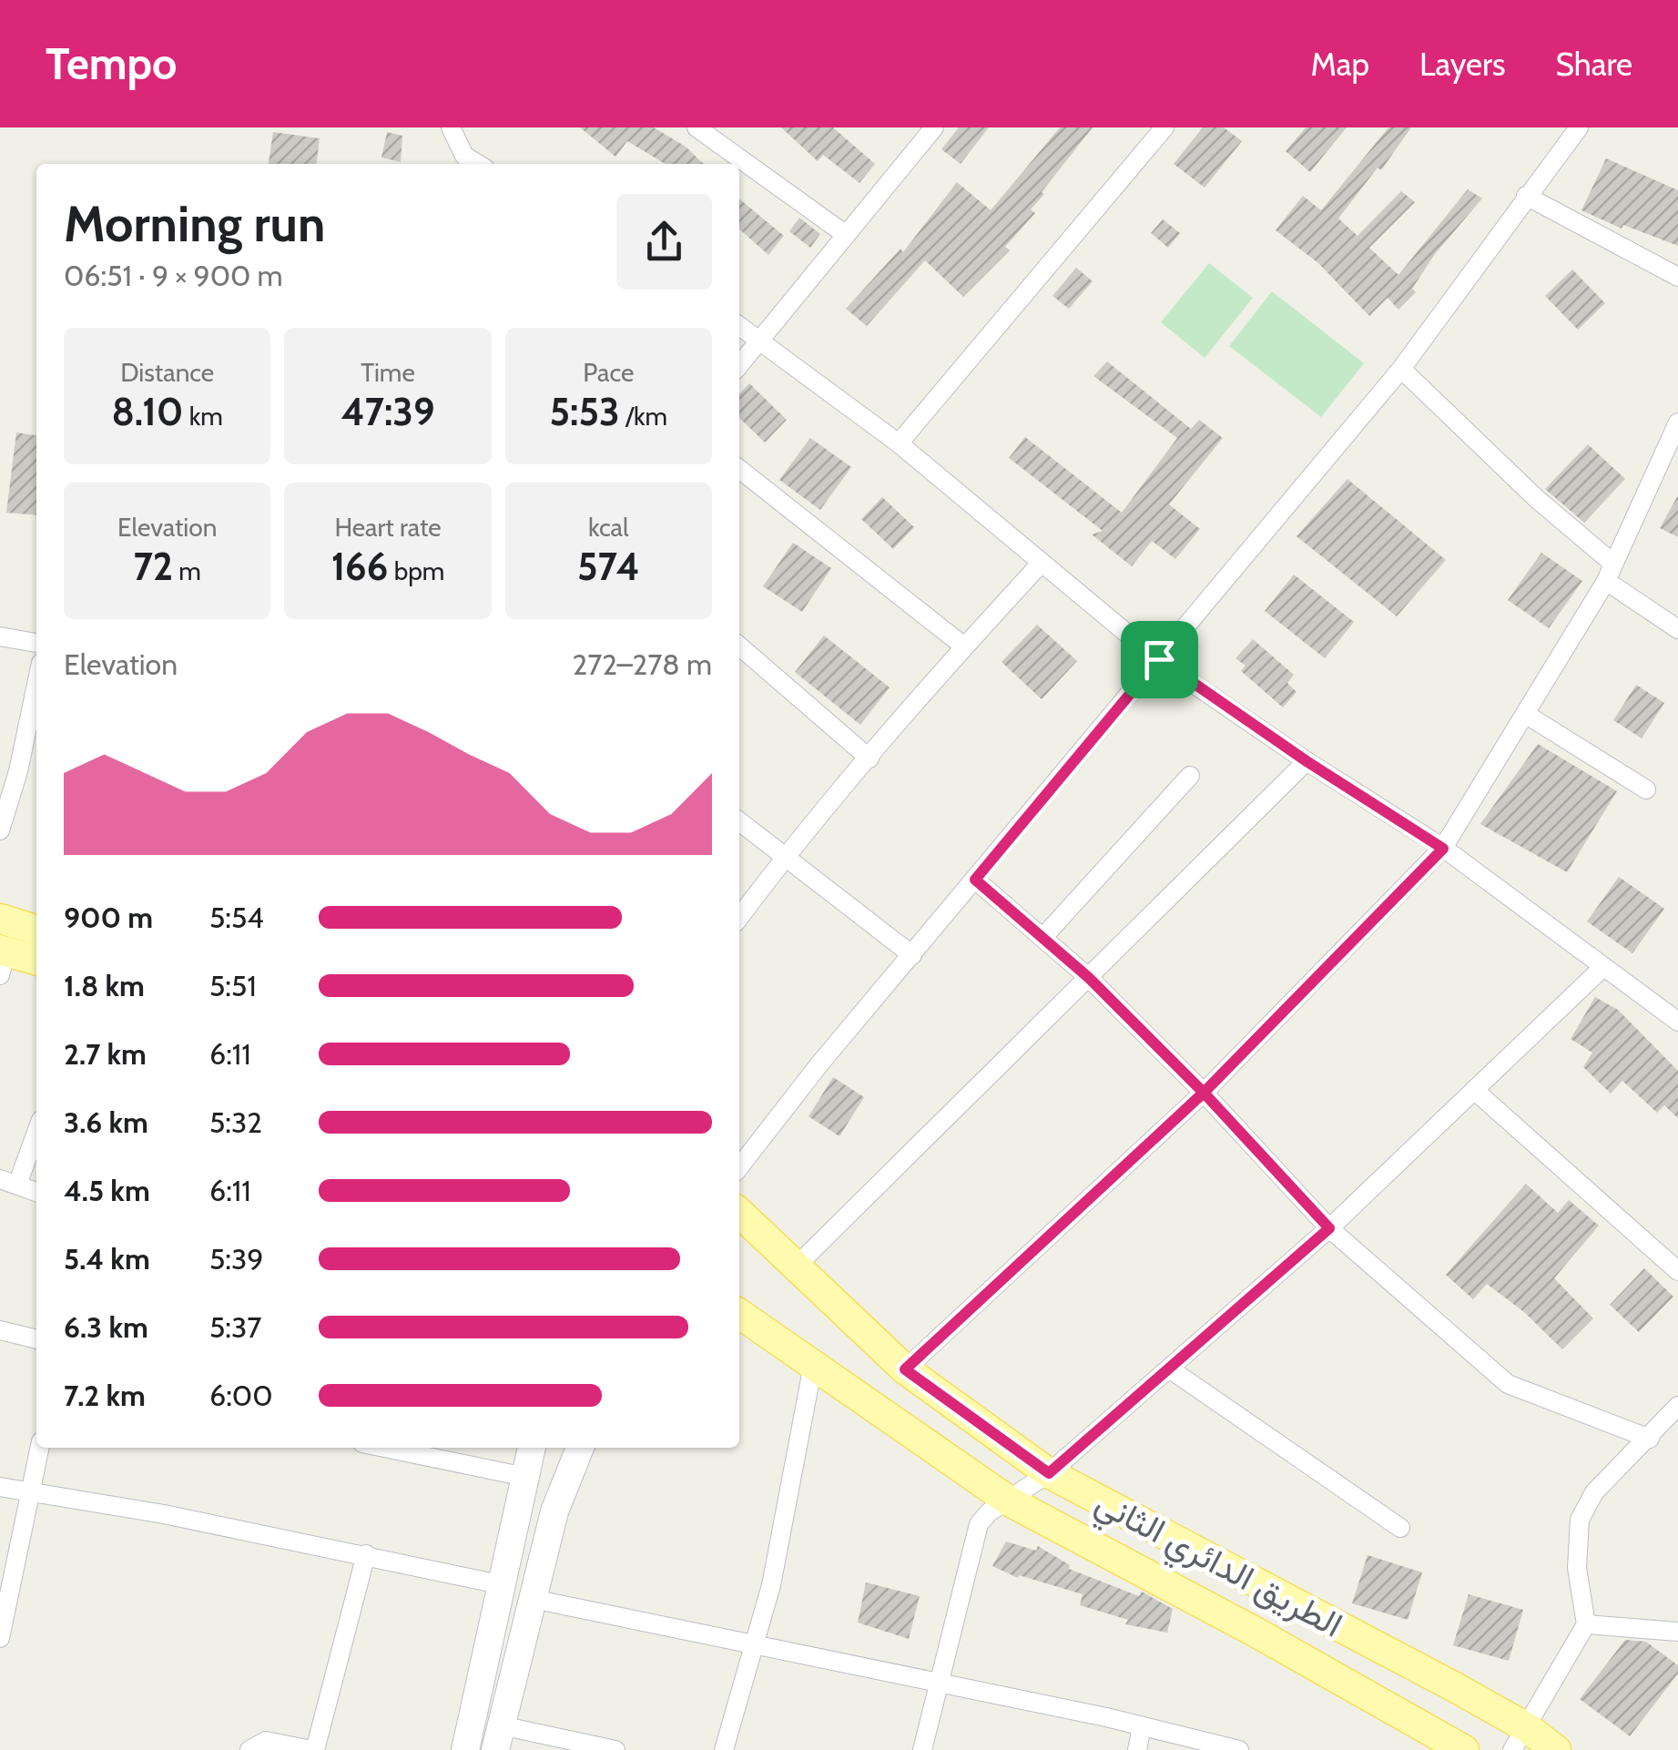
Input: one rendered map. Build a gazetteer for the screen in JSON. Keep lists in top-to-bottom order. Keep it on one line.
{"streets":{"main road":["الطريق الدائري الثاني"]},"page":{"header":"Tempo","nav":["Map","Layers","Share"],"heading":["Morning run","06:51 · 9 × 900 m"],"stats":[["Distance","8.10 km"],["Time","47:39"],["Pace","5:53 /km"],["Elevation","72 m"],["Heart rate","166 bpm"],["kcal","574"]],"chart":["Elevation","272–278 m"],"list":[{"name":"900 m","note":"5:54"},{"name":"1.8 km","note":"5:51"},{"name":"2.7 km","note":"6:11"},{"name":"3.6 km","note":"5:32"},{"name":"4.5 km","note":"6:11"},{"name":"5.4 km","note":"5:39"},{"name":"6.3 km","note":"5:37"},{"name":"7.2 km","note":"6:00"}]}}
